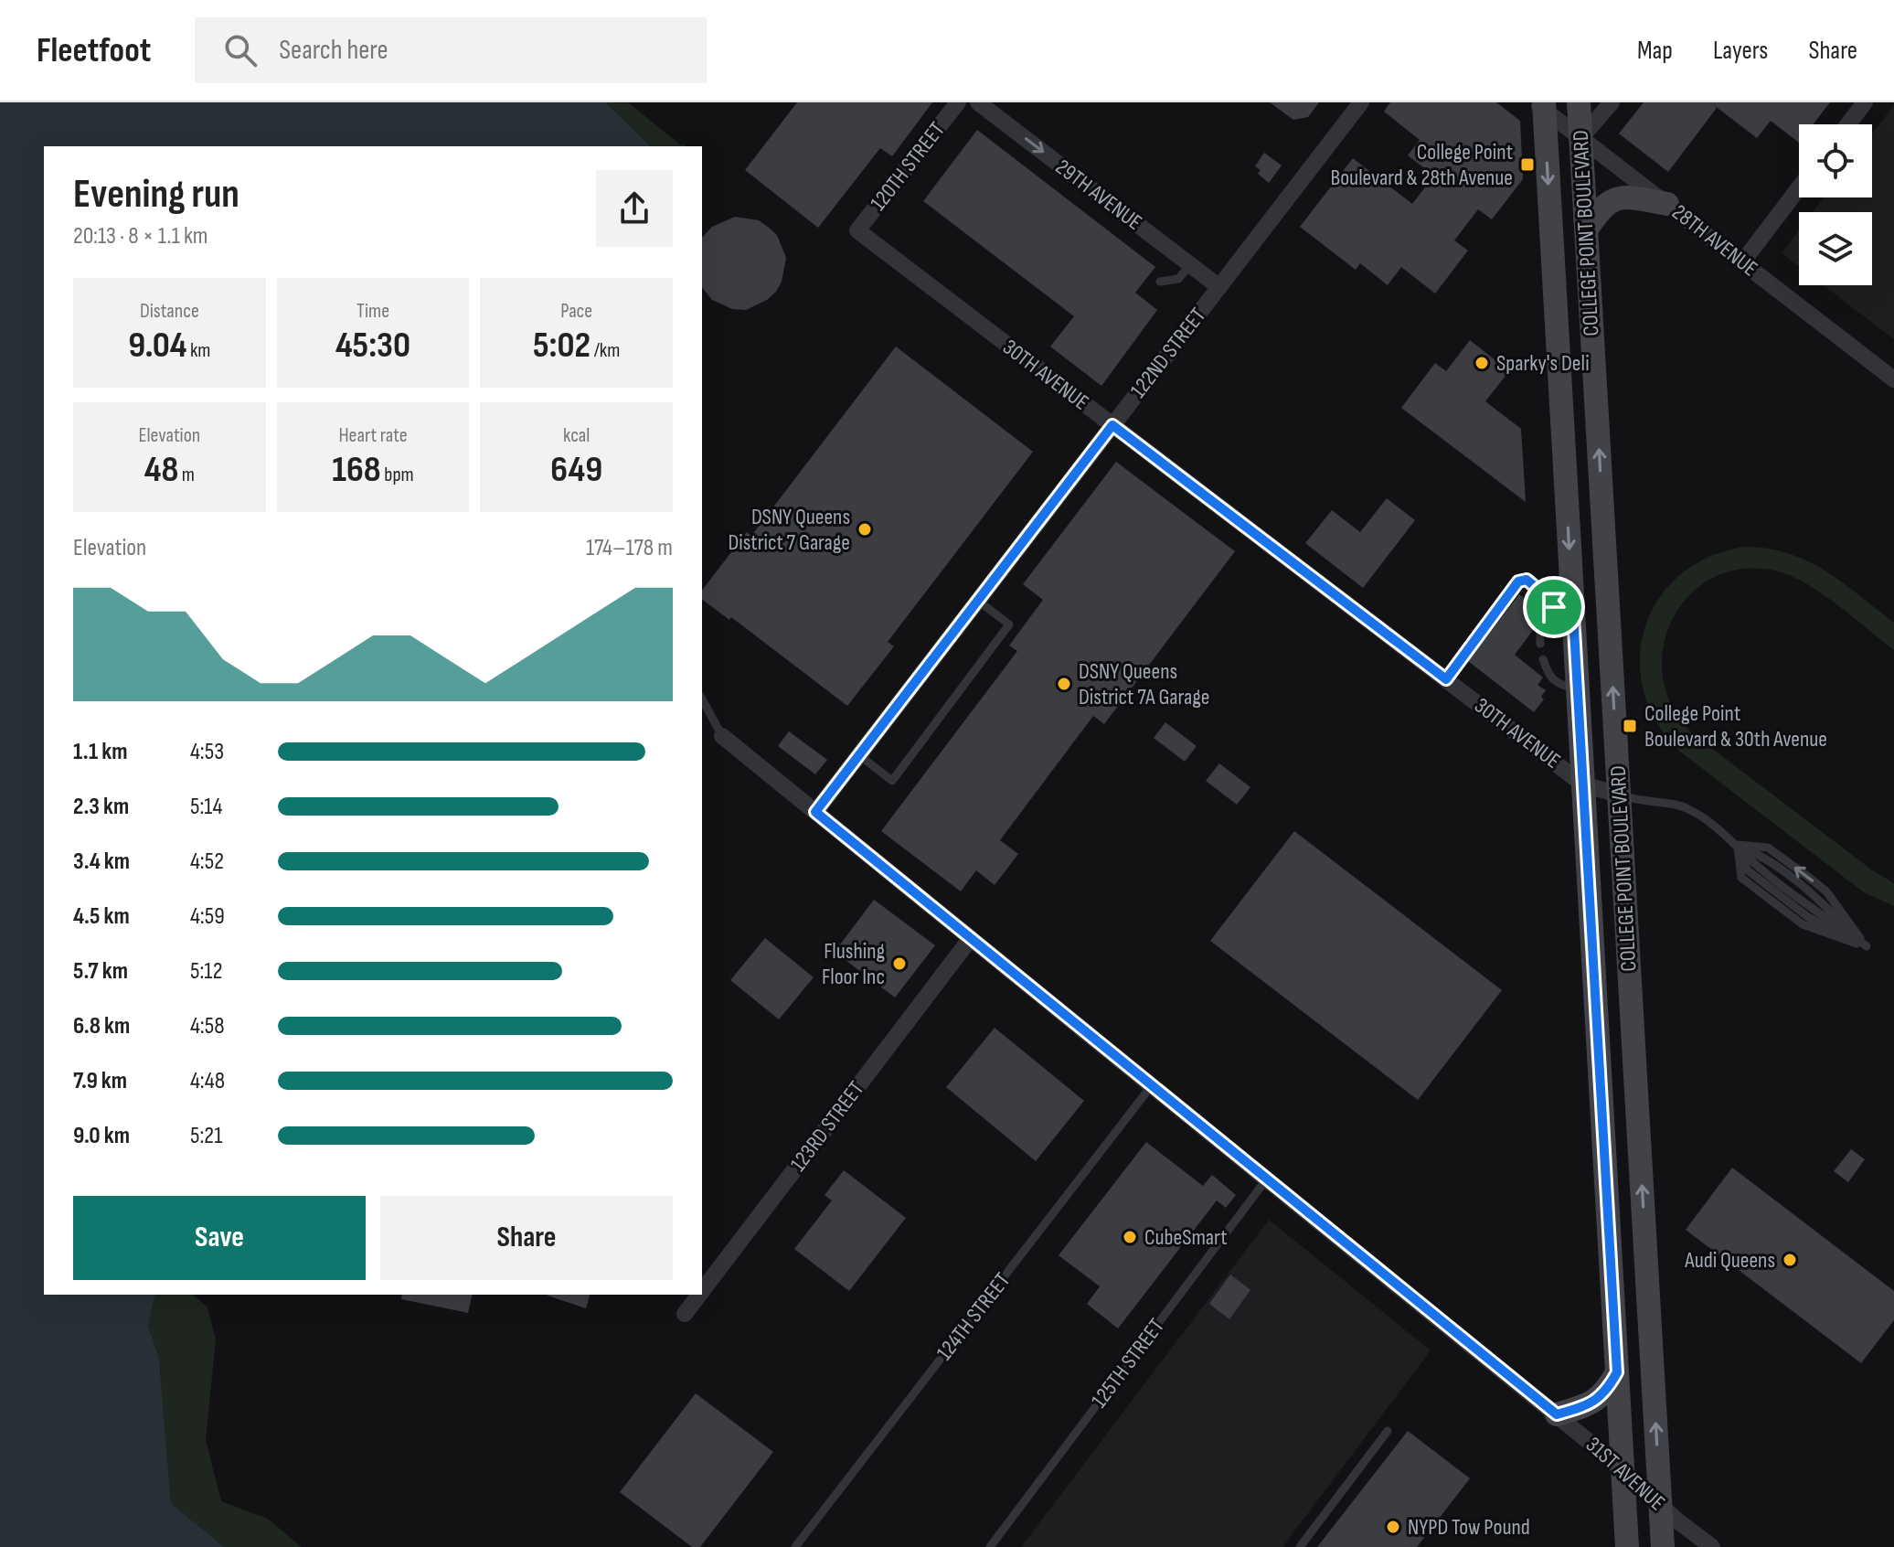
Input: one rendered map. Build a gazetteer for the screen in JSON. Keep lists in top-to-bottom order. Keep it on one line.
{"streets":{"main road":["COLLEGE POINT BOULEVARD"],"street":["120TH STREET","29TH AVENUE","28TH AVENUE","122ND STREET","30TH AVENUE","123RD STREET","31ST AVENUE"],"lane":["124TH STREET","125TH STREET"]},"crossings":[["120TH STREET","30TH AVENUE"],["29TH AVENUE","122ND STREET"],["COLLEGE POINT BOULEVARD","28TH AVENUE"],["COLLEGE POINT BOULEVARD","30TH AVENUE"],["COLLEGE POINT BOULEVARD","31ST AVENUE"],["122ND STREET","30TH AVENUE"],["122ND STREET","31ST AVENUE"],["123RD STREET","31ST AVENUE"],["124TH STREET","31ST AVENUE"],["125TH STREET","31ST AVENUE"]],"one_way":["29TH AVENUE"],"places":{"transit":["College Point Boulevard & 28th Avenue","College Point Boulevard & 30th Avenue"],"other":["Sparky's Deli","DSNY Queens District 7 Garage","DSNY Queens District 7A Garage","Flushing Floor Inc","CubeSmart","Audi Queens","NYPD Tow Pound"]},"page":{"header":"Fleetfoot","search":"Search here","nav":["Map","Layers","Share"],"heading":["Evening run","20:13 · 8 × 1.1 km"],"stats":[["Distance","9.04 km"],["Time","45:30"],["Pace","5:02 /km"],["Elevation","48 m"],["Heart rate","168 bpm"],["kcal","649"]],"chart":["Elevation","174–178 m"],"list":[{"name":"1.1 km","note":"4:53"},{"name":"2.3 km","note":"5:14"},{"name":"3.4 km","note":"4:52"},{"name":"4.5 km","note":"4:59"},{"name":"5.7 km","note":"5:12"},{"name":"6.8 km","note":"4:58"},{"name":"7.9 km","note":"4:48"},{"name":"9.0 km","note":"5:21"}],"buttons":["Save","Share"]}}
